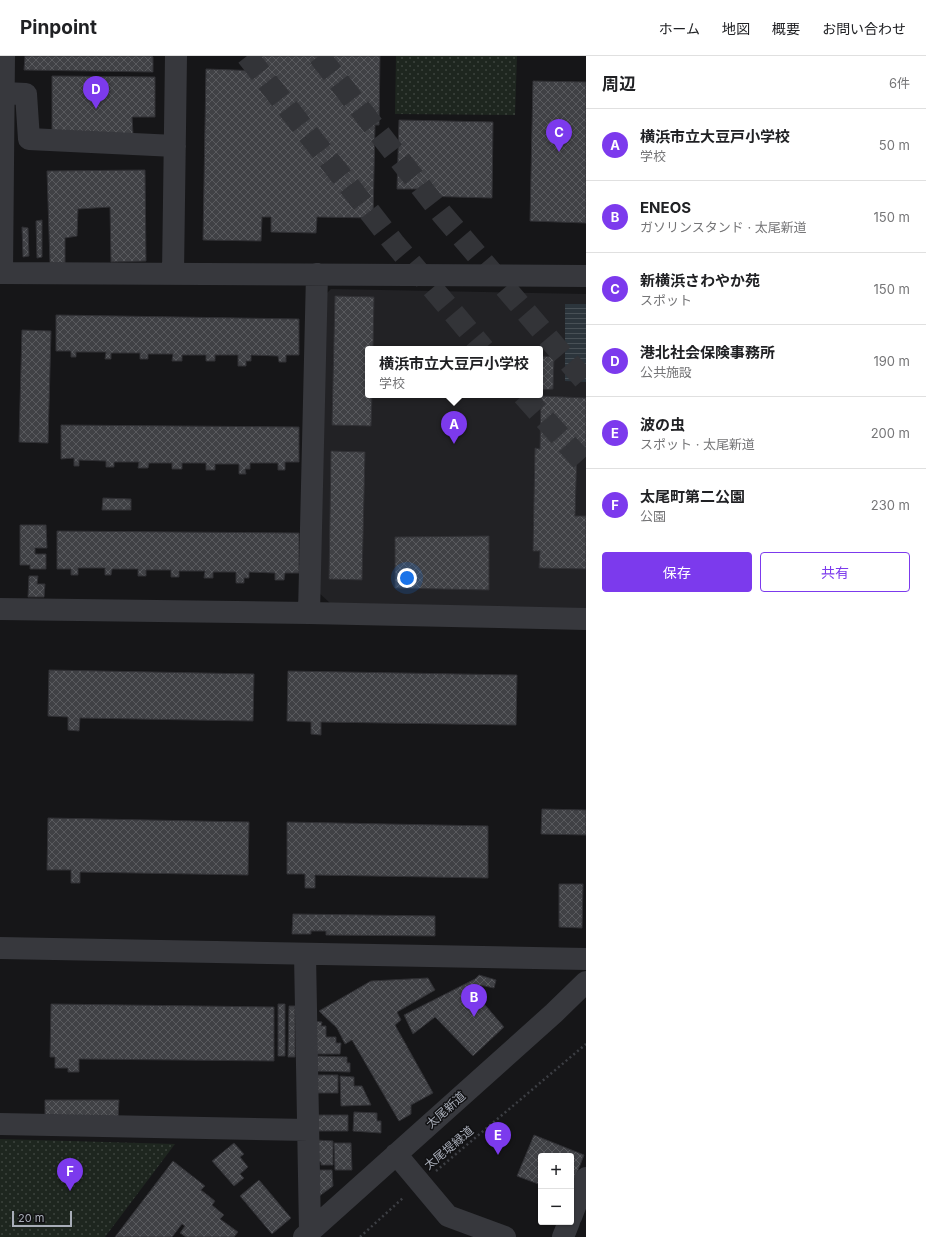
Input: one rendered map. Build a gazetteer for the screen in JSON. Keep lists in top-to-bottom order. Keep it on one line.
{"streets":{"street":["太尾新道"],"path":["太尾堤緑道"]},"scale_bar":"20 m","page":{"header":"Pinpoint","nav":["ホーム","地図","概要","お問い合わせ"],"heading":["周辺","6件"],"pins":["D","C","A","B","E","F"],"list":[{"mark":"A","name":"横浜市立大豆戸小学校","note":"学校","value":"50 m"},{"mark":"B","name":"ENEOS","note":"ガソリンスタンド · 太尾新道","value":"150 m"},{"mark":"C","name":"新横浜さわやか苑","note":"スポット","value":"150 m"},{"mark":"D","name":"港北社会保険事務所","note":"公共施設","value":"190 m"},{"mark":"E","name":"波の虫","note":"スポット · 太尾新道","value":"200 m"},{"mark":"F","name":"太尾町第二公園","note":"公園","value":"230 m"}],"popup":["横浜市立大豆戸小学校","学校"],"buttons":["保存","共有"],"map_buttons":["+","−"],"scale":"20 m"}}
